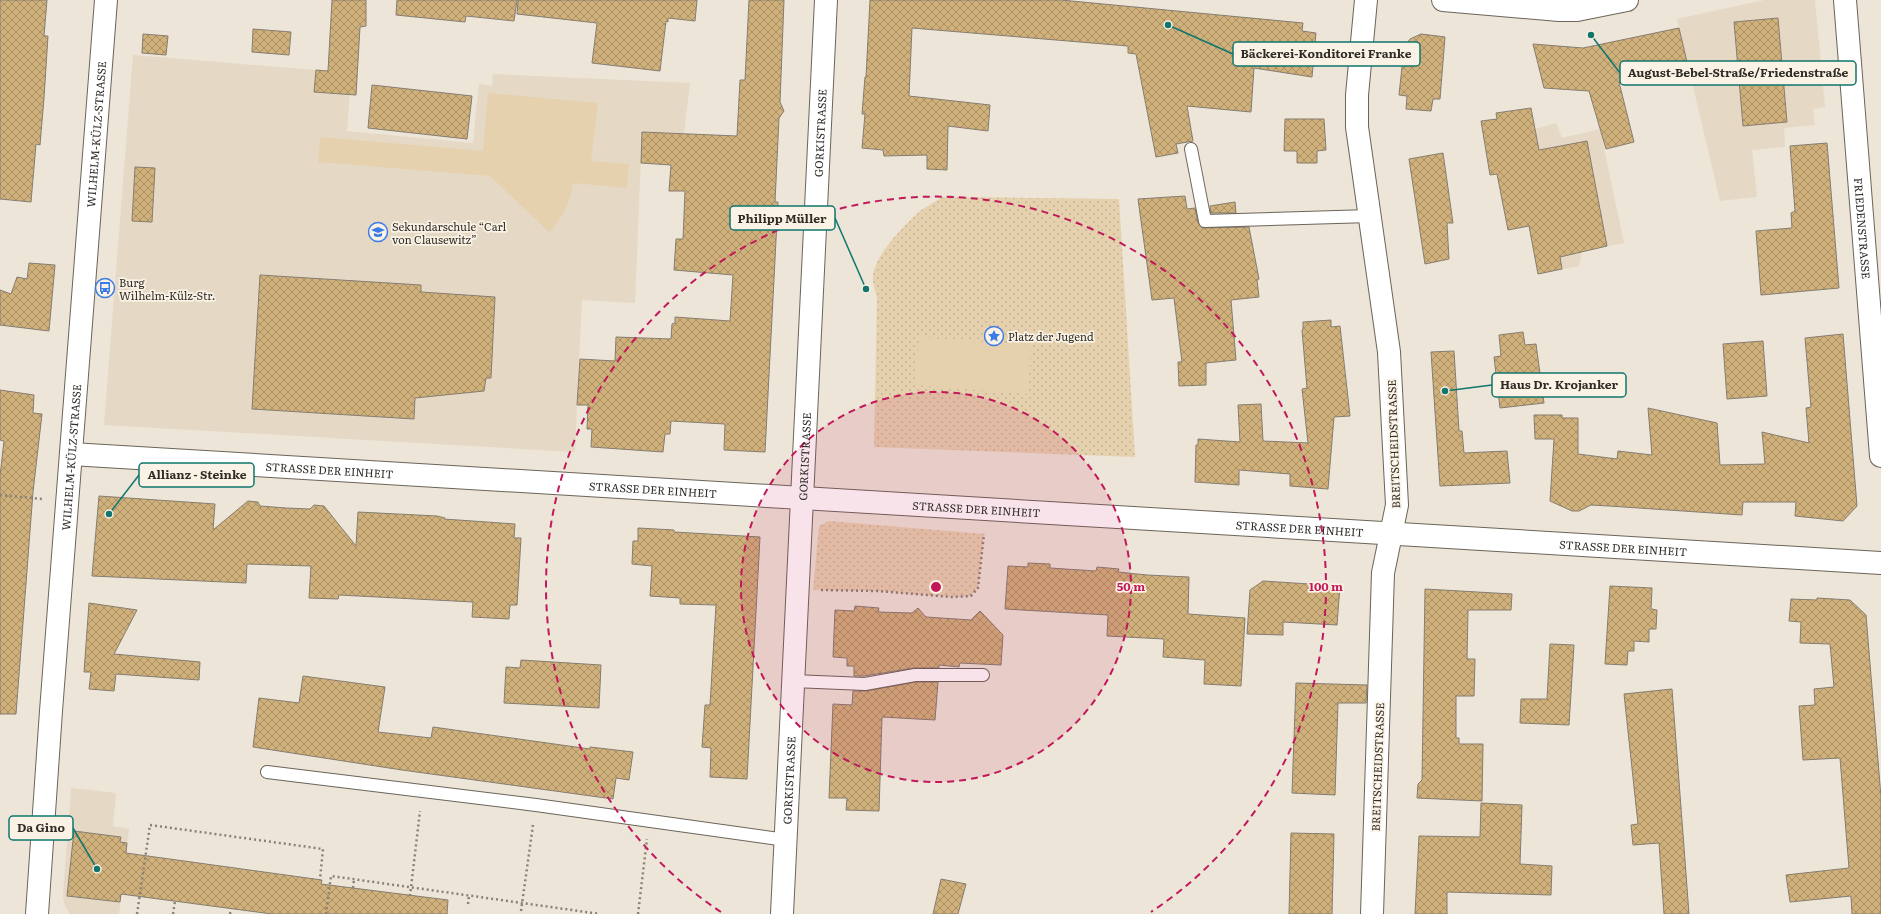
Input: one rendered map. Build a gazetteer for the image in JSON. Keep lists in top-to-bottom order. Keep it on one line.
{"streets":{"street":["GORKISTRASSE","WILHELM-KÜLZ-STRASSE","FRIEDENSTRASSE","BREITSCHEIDSTRASSE","STRASSE DER EINHEIT"]},"crossings":[["GORKISTRASSE","STRASSE DER EINHEIT"],["WILHELM-KÜLZ-STRASSE","STRASSE DER EINHEIT"],["BREITSCHEIDSTRASSE","STRASSE DER EINHEIT"]],"places":{"other":["Bäckerei-Konditorei Franke","August-Bebel-Straße/Friedenstraße","Philipp Müller","Haus Dr. Krojanker","Allianz - Steinke","Da Gino"],"school or university":["Sekundarschule “Carl von Clausewitz”"],"bus stop":["Burg Wilhelm-Külz-Str."],"place":["Platz der Jugend"]},"rings":["50 m","100 m"]}
